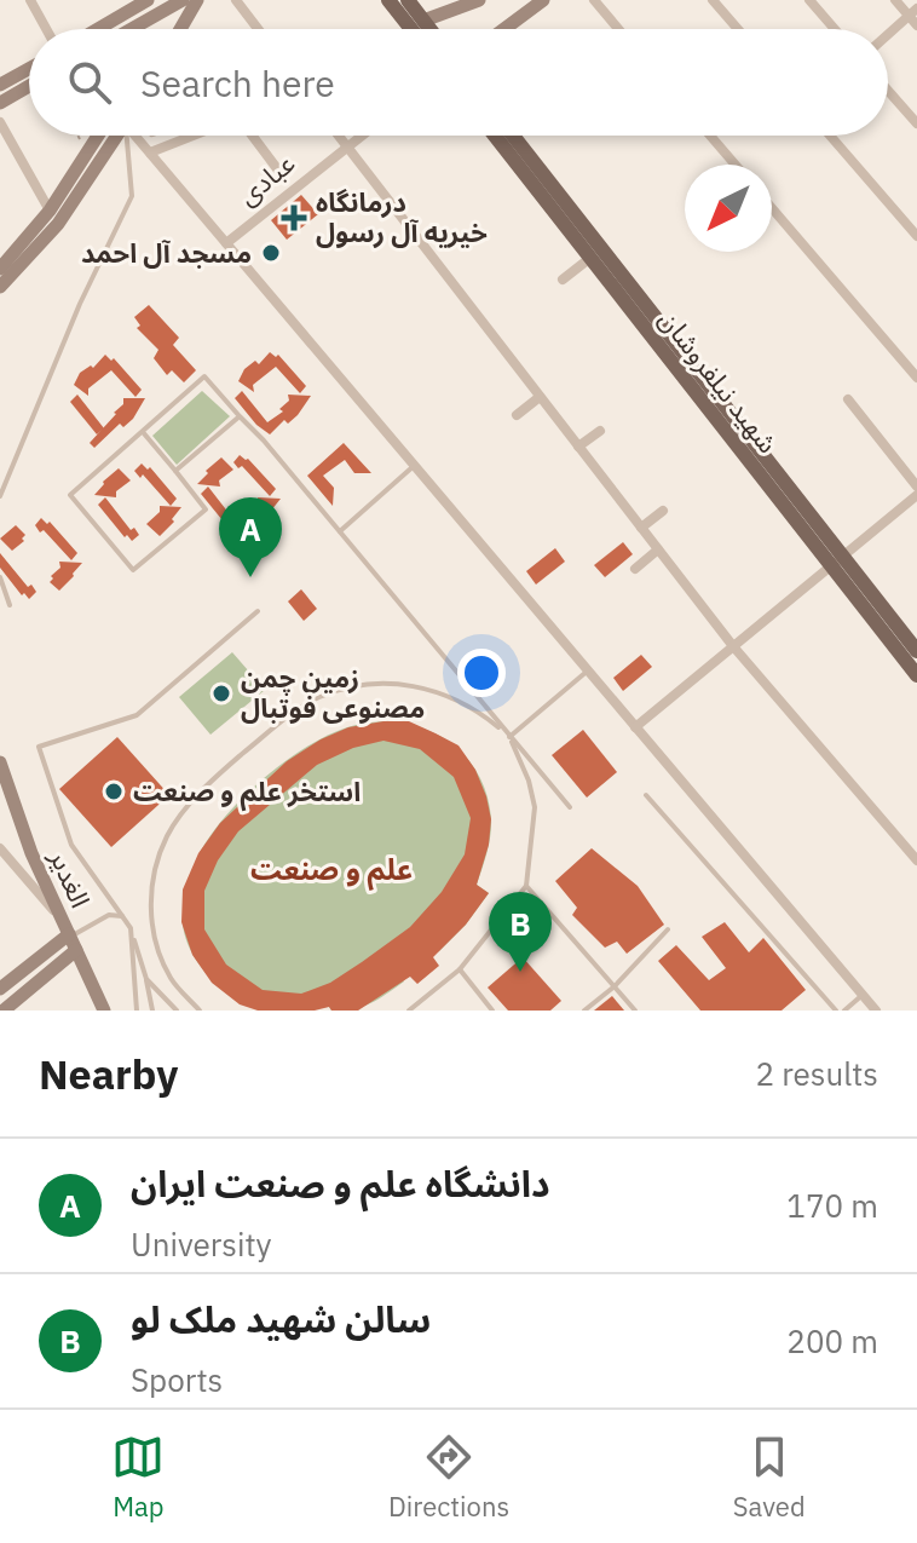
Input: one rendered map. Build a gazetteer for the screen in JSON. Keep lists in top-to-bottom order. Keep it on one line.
{"streets":{"main road":["شهید نیلفروشان","الغدیر"],"street":["عبادی"]},"districts":["علم و صنعت"],"places":{"health":["درمانگاه خیریه آل رسول"],"other":["مسجد آل احمد","زمین چمن مصنوعی فوتبال","استخر علم و صنعت"]},"north":"bottom left","page":{"search":"Search here","pins":["A","B"],"heading":["Nearby","2 results"],"list":[{"mark":"A","name":"دانشگاه علم و صنعت ایران","note":"University","value":"170 m"},{"mark":"B","name":"سالن شهید ملک لو","note":"Sports","value":"200 m"}],"nav":["Map","Directions","Saved"]}}
